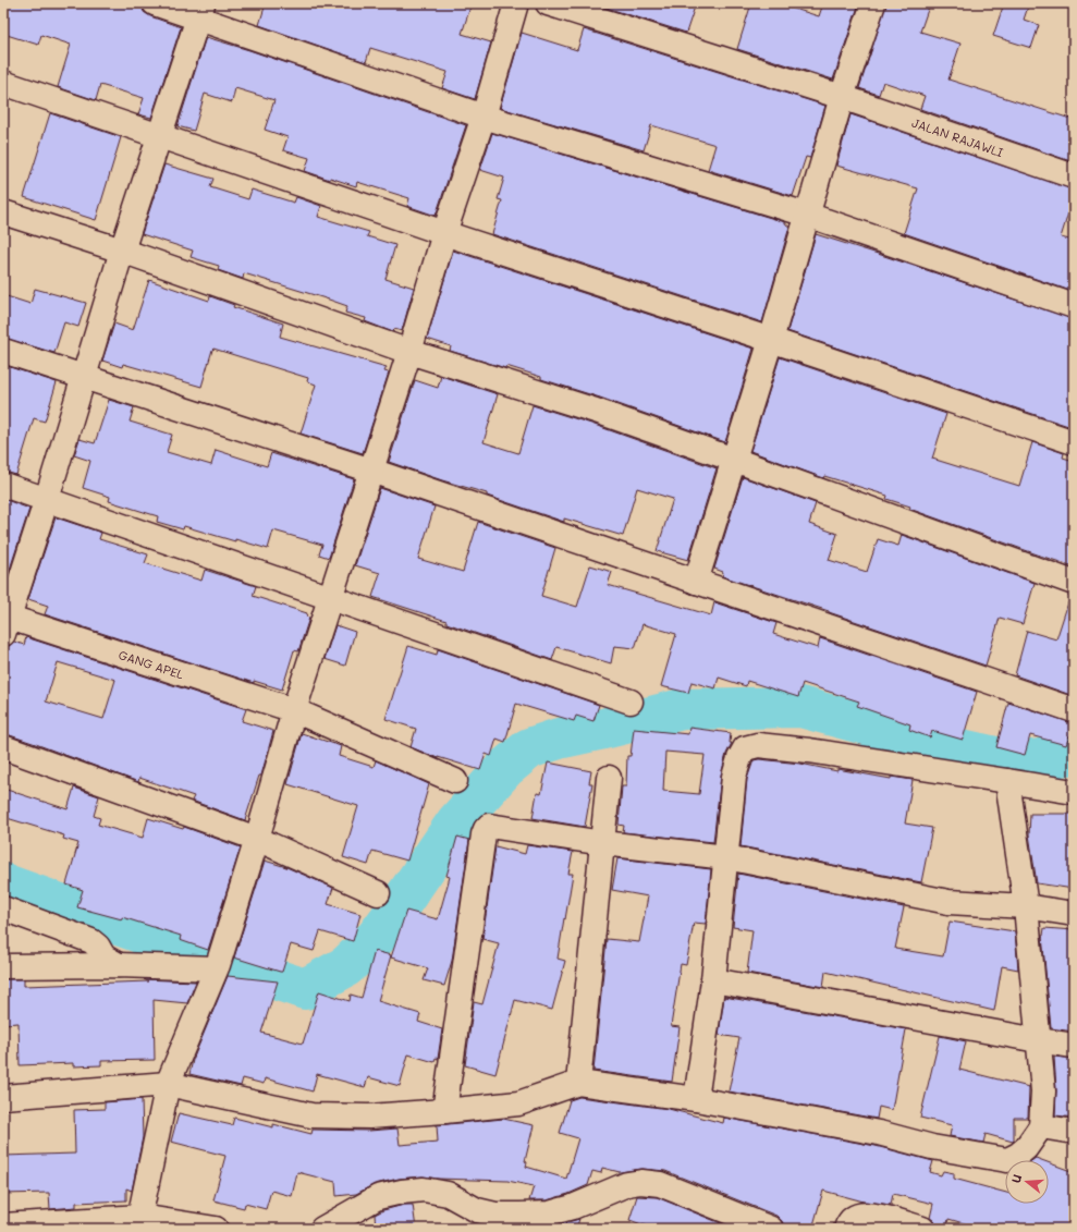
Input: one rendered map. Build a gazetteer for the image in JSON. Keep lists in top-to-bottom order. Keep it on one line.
{"streets":{"street":["JALAN RAJAWLI","GANG APEL"]},"north":"left"}
